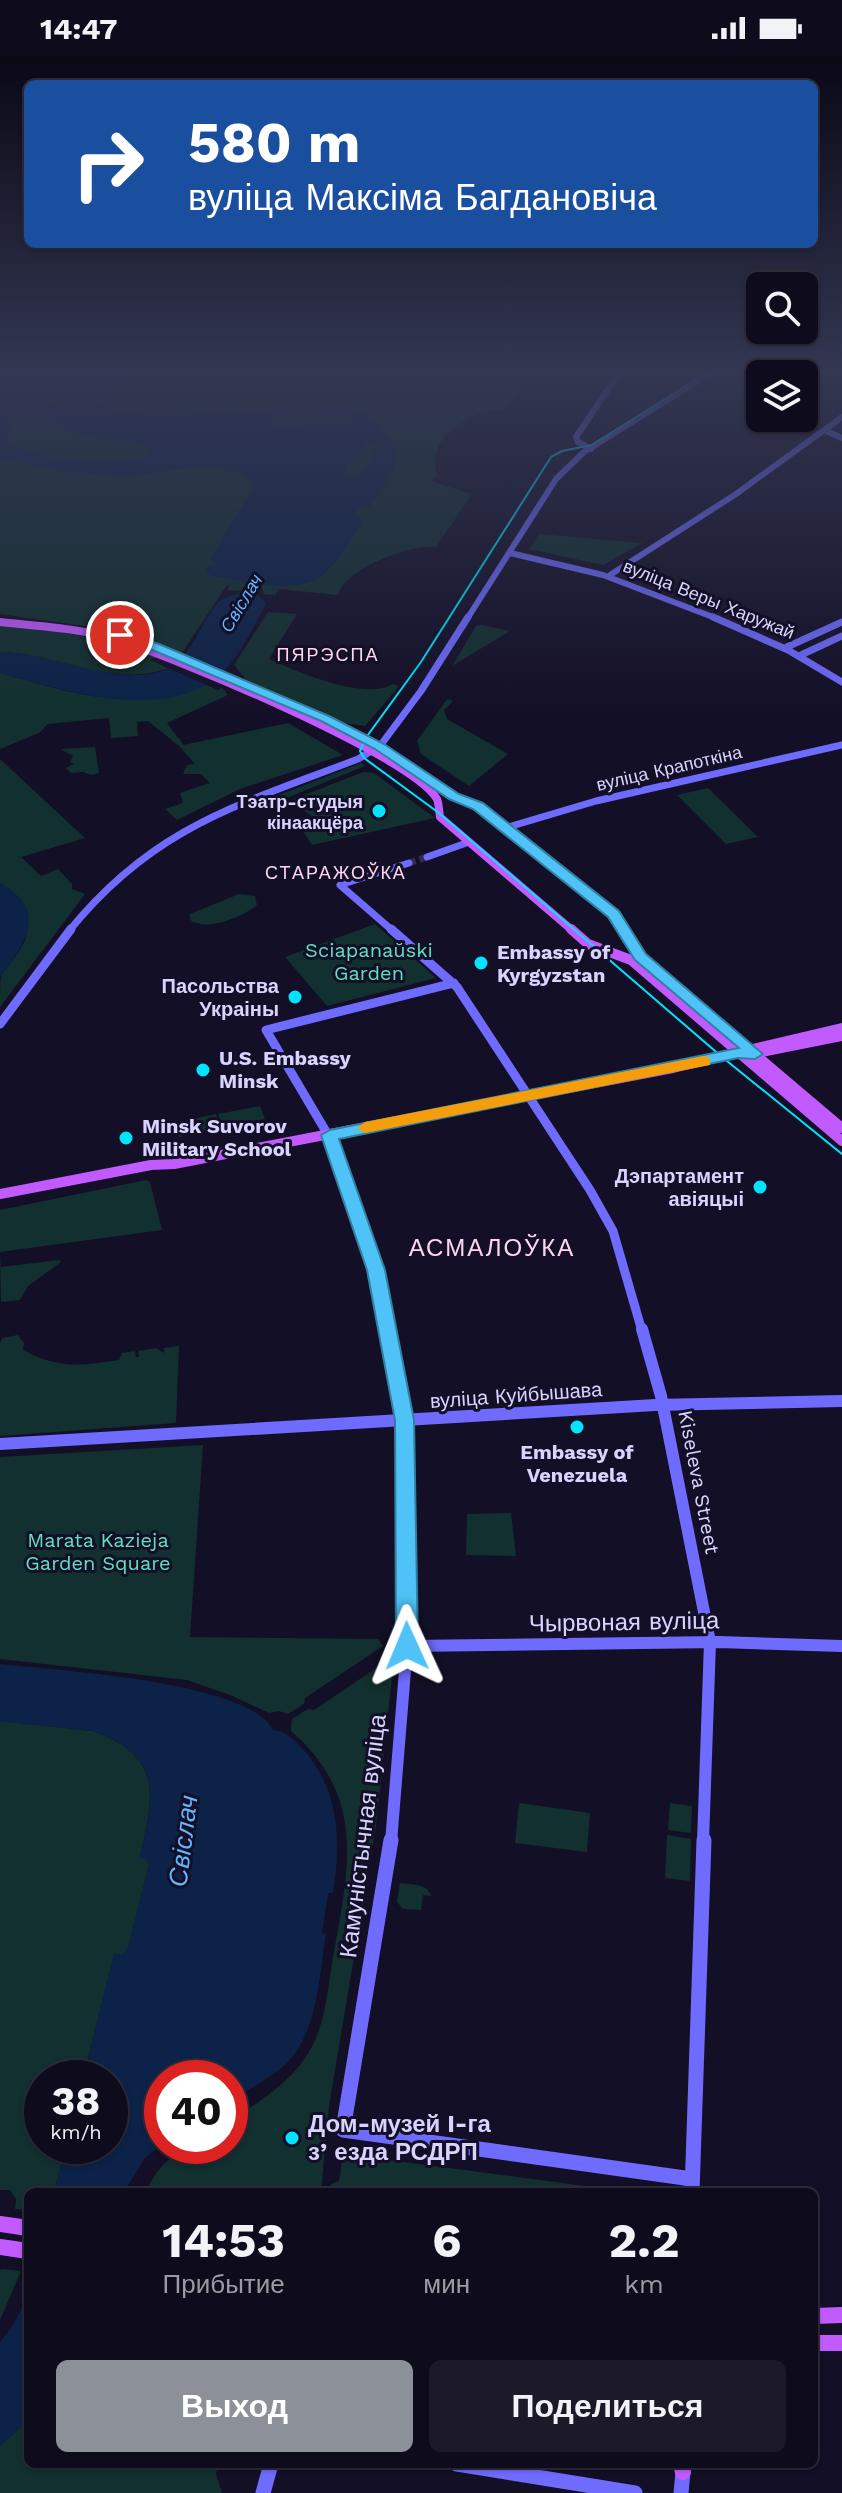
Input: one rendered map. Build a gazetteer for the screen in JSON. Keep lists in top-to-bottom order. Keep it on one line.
{"streets":{"street":["вуліца Веры Харужай","вуліца Крапоткіна","вуліца Куйбышава","Kiseleva Street","Чырвоная вуліца","Камуністычная вуліца"]},"crossings":[["вуліца Куйбышава","Kiseleva Street"],["вуліца Куйбышава","Камуністычная вуліца"],["Kiseleva Street","Чырвоная вуліца"],["Kiseleva Street","Камуністычная вуліца"],["Чырвоная вуліца","Камуністычная вуліца"]],"districts":["ПЯРЭСПА","СТАРАЖОЎКА","АСМАЛОЎКА"],"water":["Свіслач"],"parks":["Sciapanaŭski Garden","Marata Kazieja Garden Square"],"places":["Тэатр-студыя кінаакцёра","Embassy of Kyrgyzstan","Пасольства Украіны","U.S. Embassy Minsk","Minsk Suvorov Military School","Дэпартамент авіяцыі","Embassy of Venezuela","Дом-музей I-га зʼезда РСДРП"],"page":{"status":"14:47","turn":["580 m","вуліца Максіма Багдановіча"],"speed":"38 km/h","limit":"40","eta":["14:53","Прибытие","6","мин","2.2","km"],"buttons":["Выход","Поделиться"]}}
